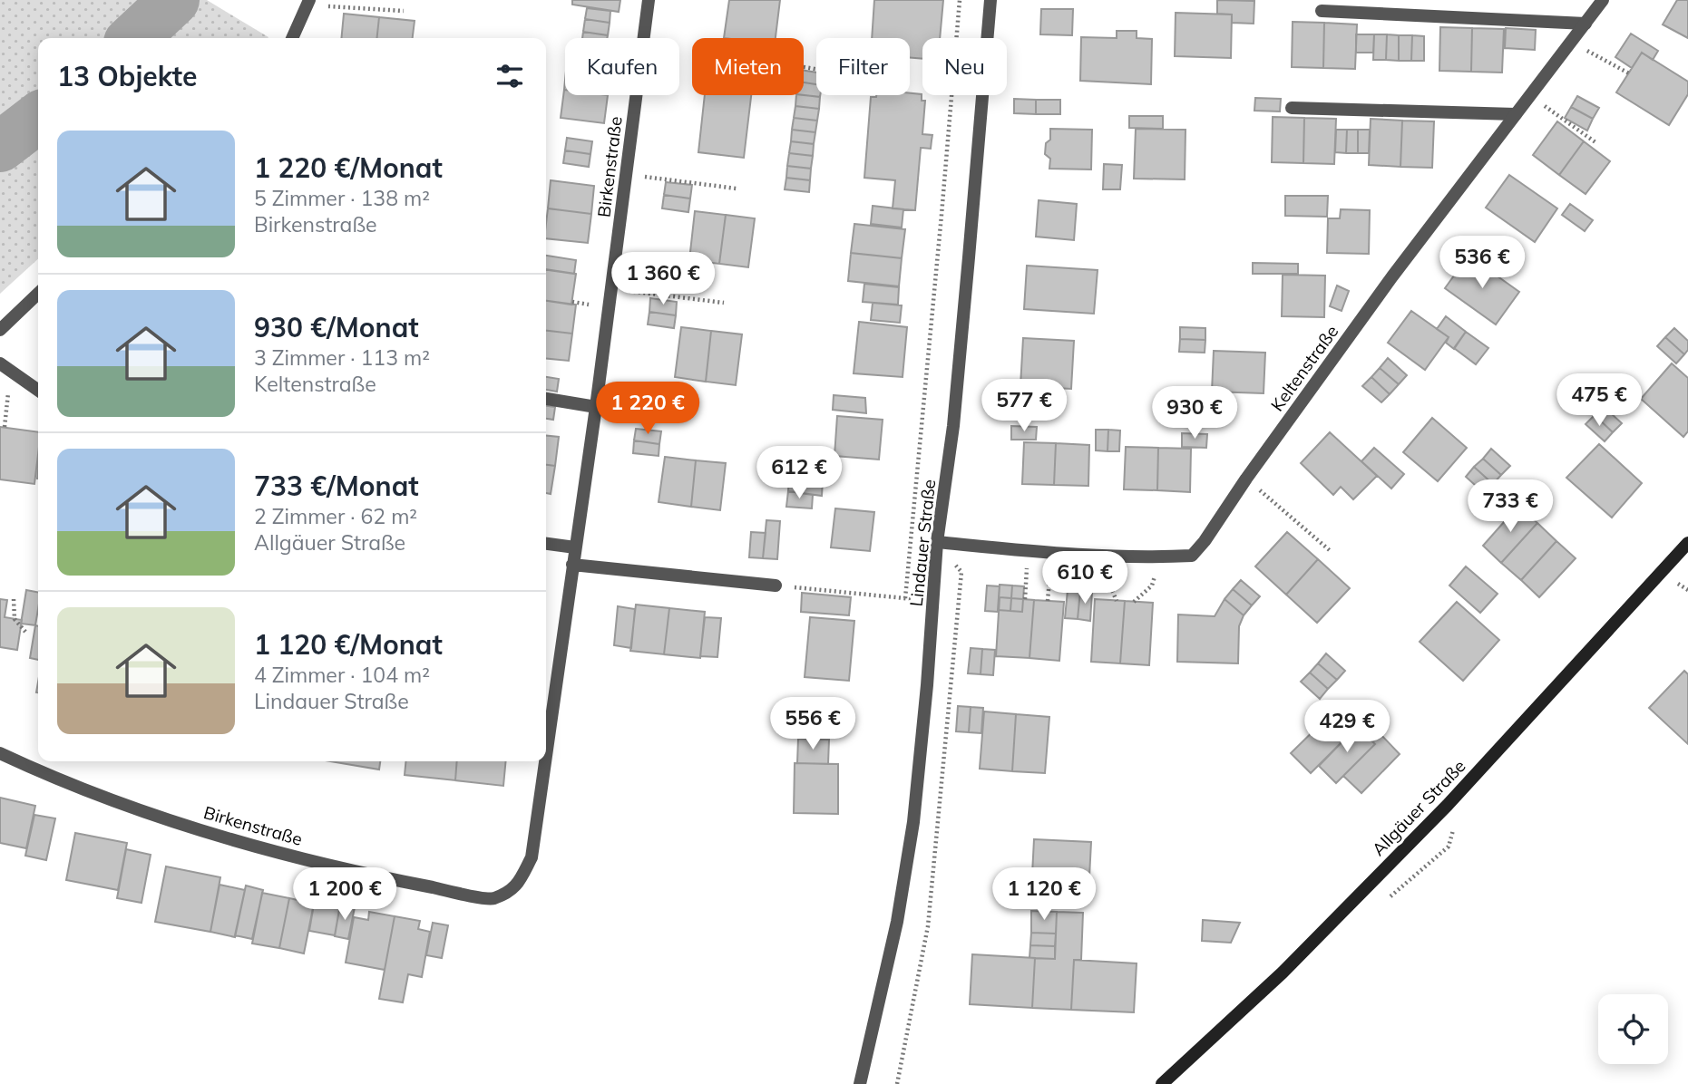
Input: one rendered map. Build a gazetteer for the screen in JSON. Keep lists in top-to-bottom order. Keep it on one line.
{"streets":{"main road":["Allgäuer Straße"],"street":["Birkenstraße","Keltenstraße","Lindauer Straße"]},"crossings":[["Keltenstraße","Lindauer Straße"]],"page":{"chip":["Kaufen","Mieten","Filter","Neu"],"heading":"13 Objekte","list":[{"name":"1 220 €/Monat","note":"5 Zimmer · 138 m² · Birkenstraße"},{"name":"930 €/Monat","note":"3 Zimmer · 113 m² · Keltenstraße"},{"name":"733 €/Monat","note":"2 Zimmer · 62 m² · Allgäuer Straße"},{"name":"1 120 €/Monat","note":"4 Zimmer · 104 m² · Lindauer Straße"}],"price":["536 €","1 360 €","475 €","577 €","1 220 €","930 €","612 €","733 €","610 €","556 €","429 €","1 200 €","1 120 €"]}}
